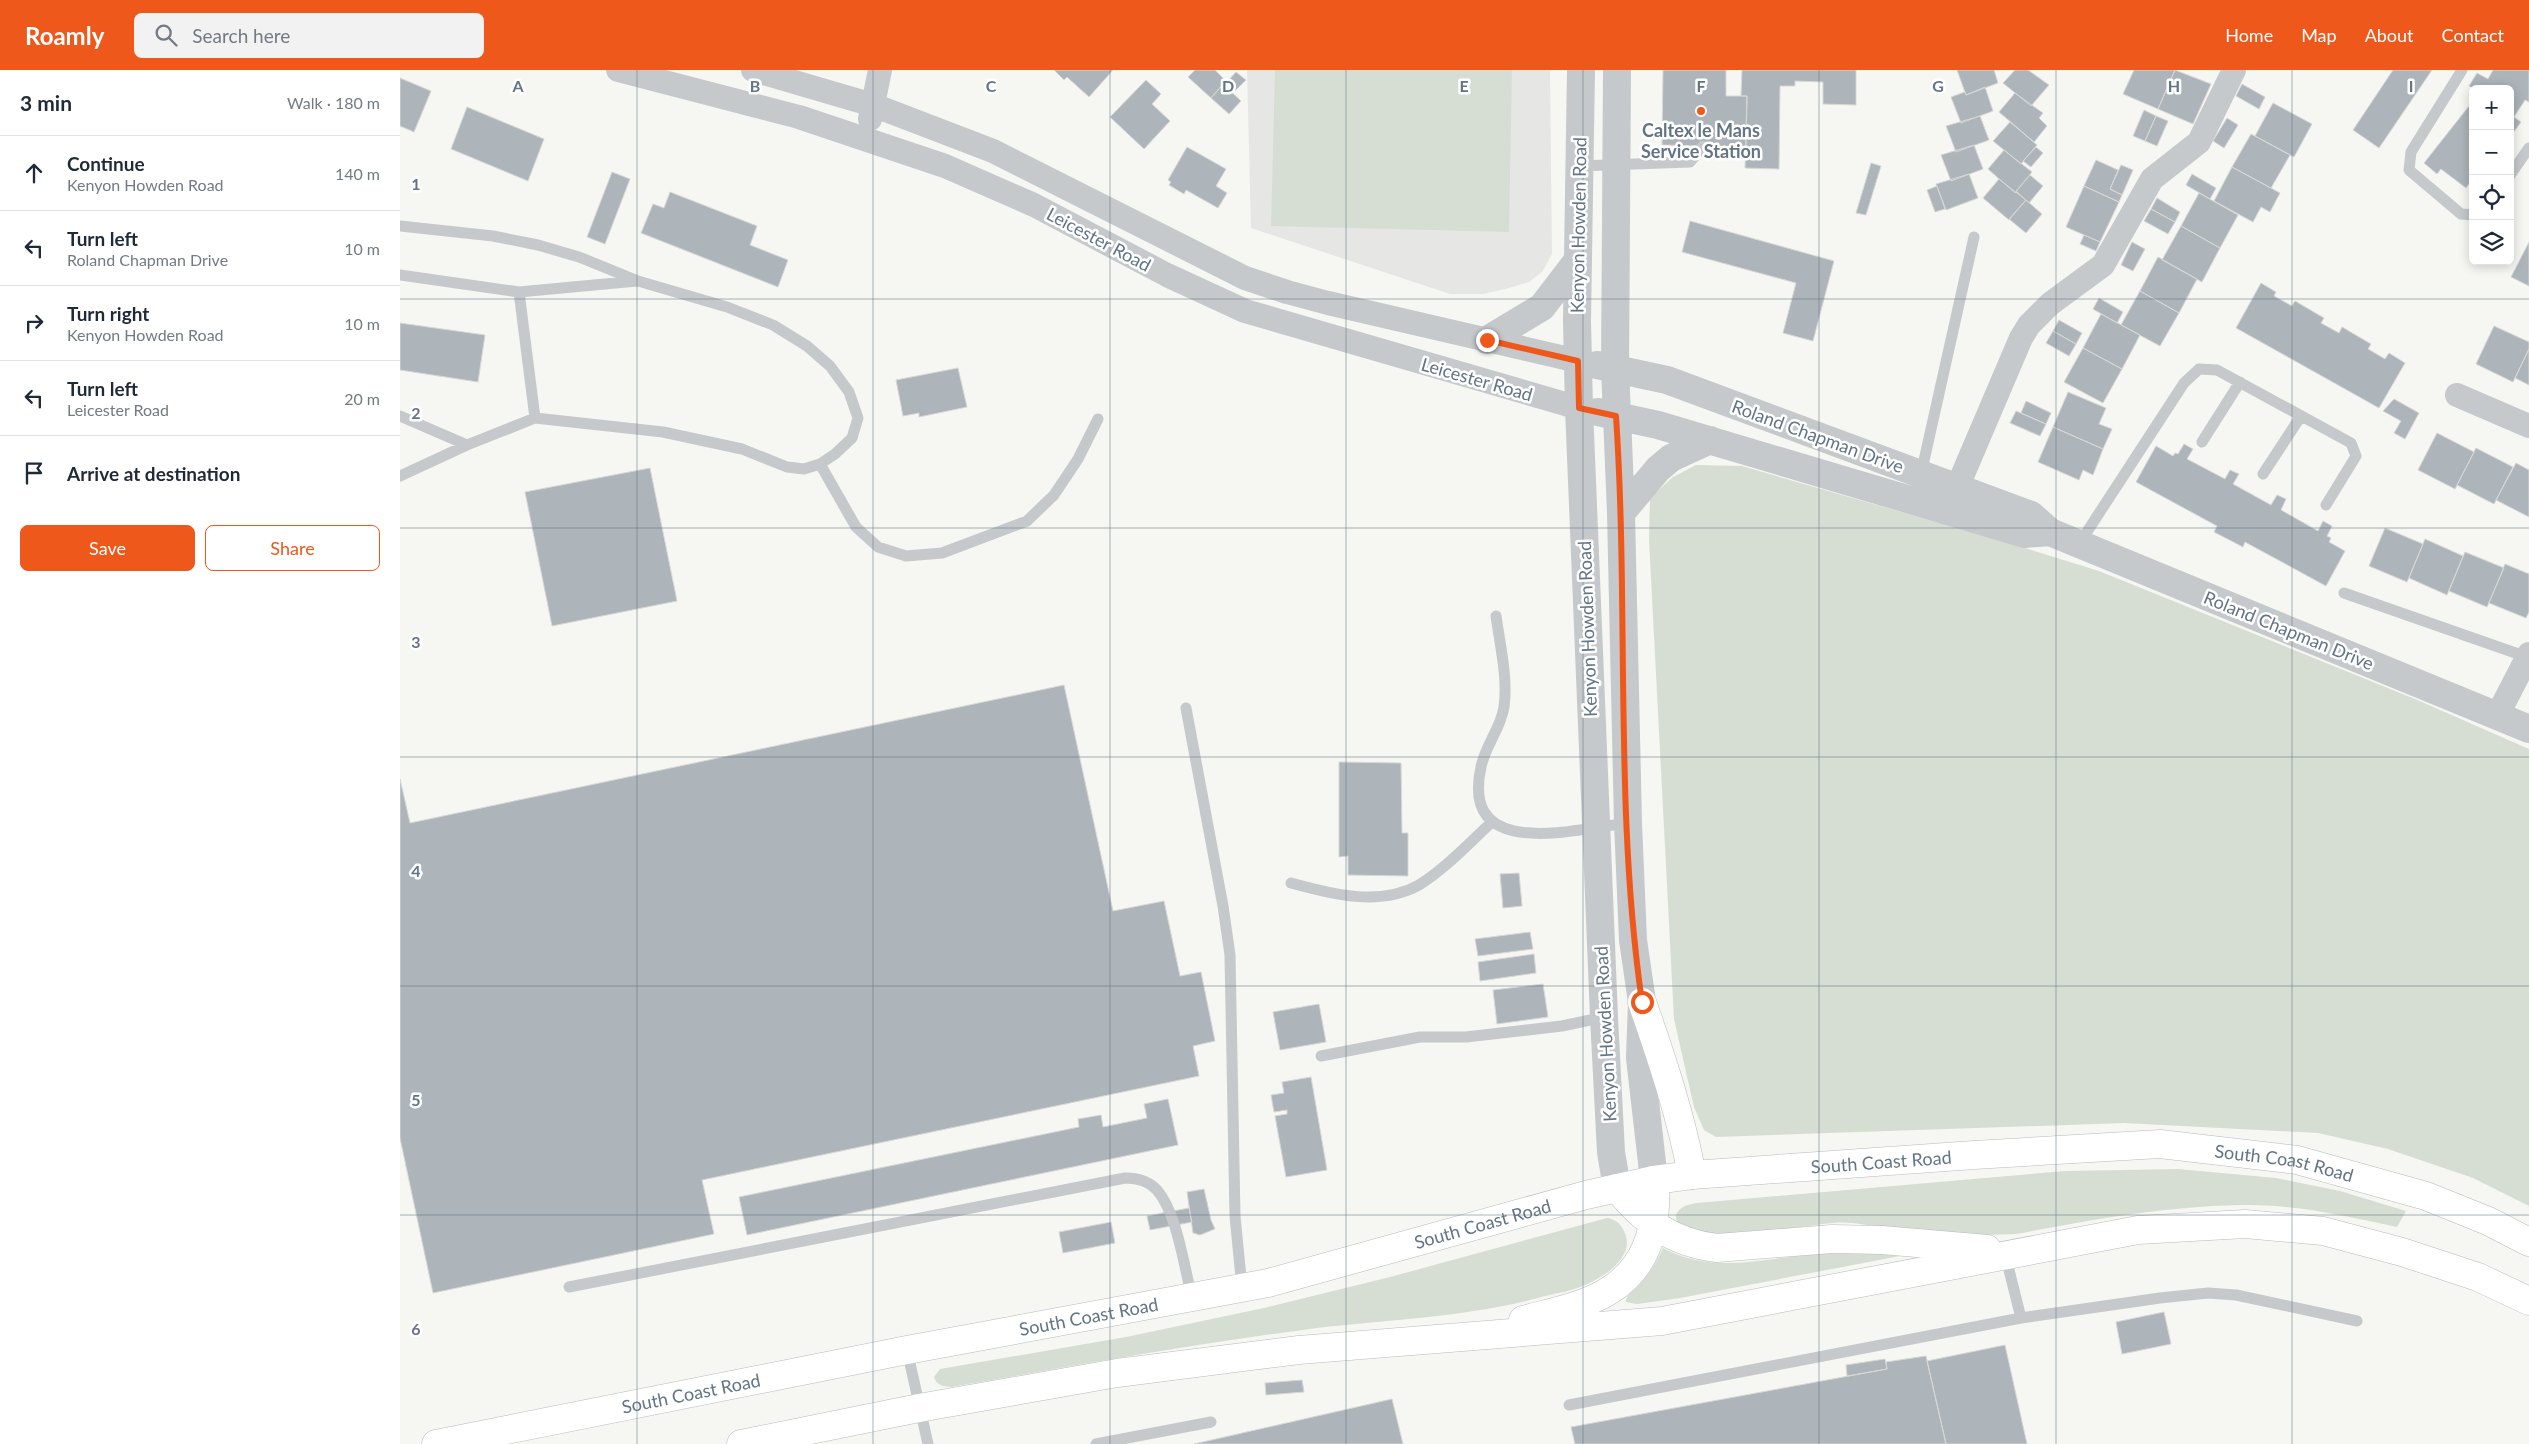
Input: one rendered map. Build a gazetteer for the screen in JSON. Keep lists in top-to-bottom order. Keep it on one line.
{"streets":{"highway":["South Coast Road"],"street":["Kenyon Howden Road","Leicester Road","Roland Chapman Drive"]},"crossings":[["Kenyon Howden Road","Leicester Road"],["Kenyon Howden Road","Roland Chapman Drive"],["Kenyon Howden Road","South Coast Road"],["Leicester Road","Roland Chapman Drive"]],"places":["Caltex le Mans Service Station"],"page":{"header":"Roamly","search":"Search here","nav":["Home","Map","About","Contact"],"heading":["3 min","Walk · 180 m"],"map_buttons":["+","−"],"list":[["Continue","Kenyon Howden Road","140 m"],["Turn left","Roland Chapman Drive","10 m"],["Turn right","Kenyon Howden Road","10 m"],["Turn left","Leicester Road","20 m"],"Arrive at destination"],"buttons":["Save","Share"]},"grid":{"columns":["A","B","C","D","E","F","G","H","I"],"rows":["1","2","3","4","5","6"]}}
